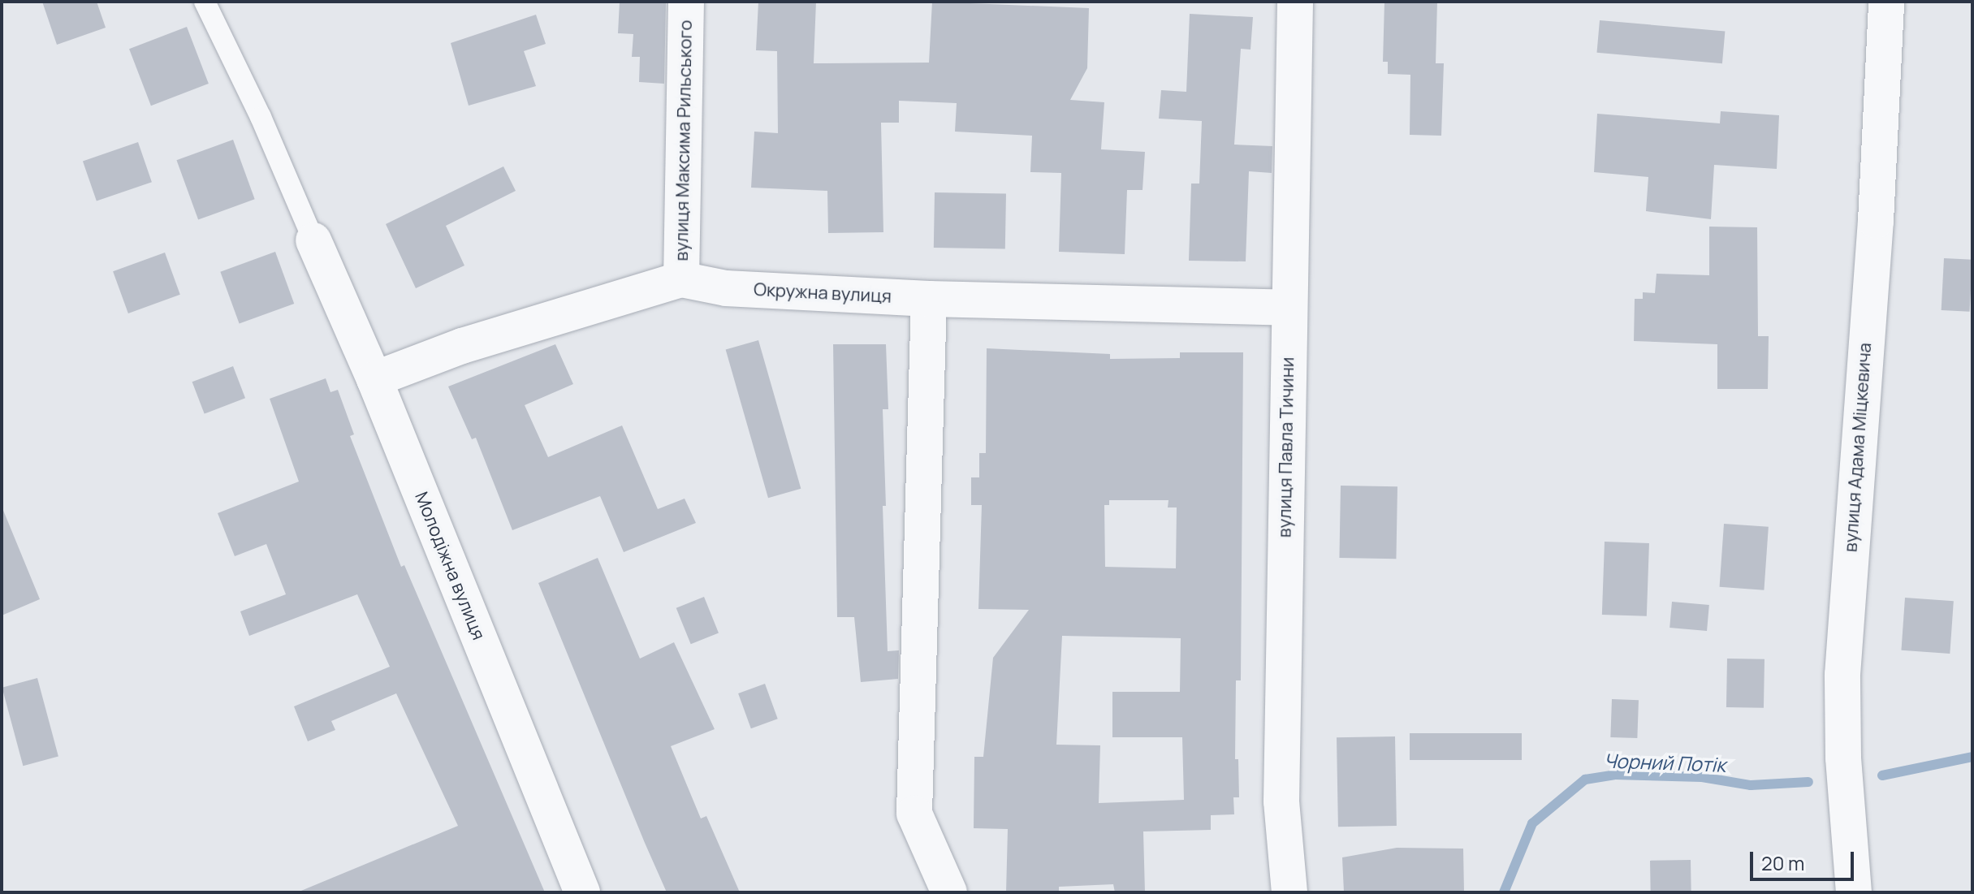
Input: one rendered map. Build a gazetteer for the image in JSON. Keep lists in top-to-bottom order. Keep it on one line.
{"streets":{"street":["вулиця Максима Рильського","Окружна вулиця","вулиця Павла Тичини","вулиця Адама Міцкевича","Молодіжна вулиця"]},"crossings":[["вулиця Максима Рильського","Окружна вулиця"],["Окружна вулиця","вулиця Павла Тичини"],["Окружна вулиця","Молодіжна вулиця"]],"water":["Чорний Потік"],"scale_bar":"20 m"}
